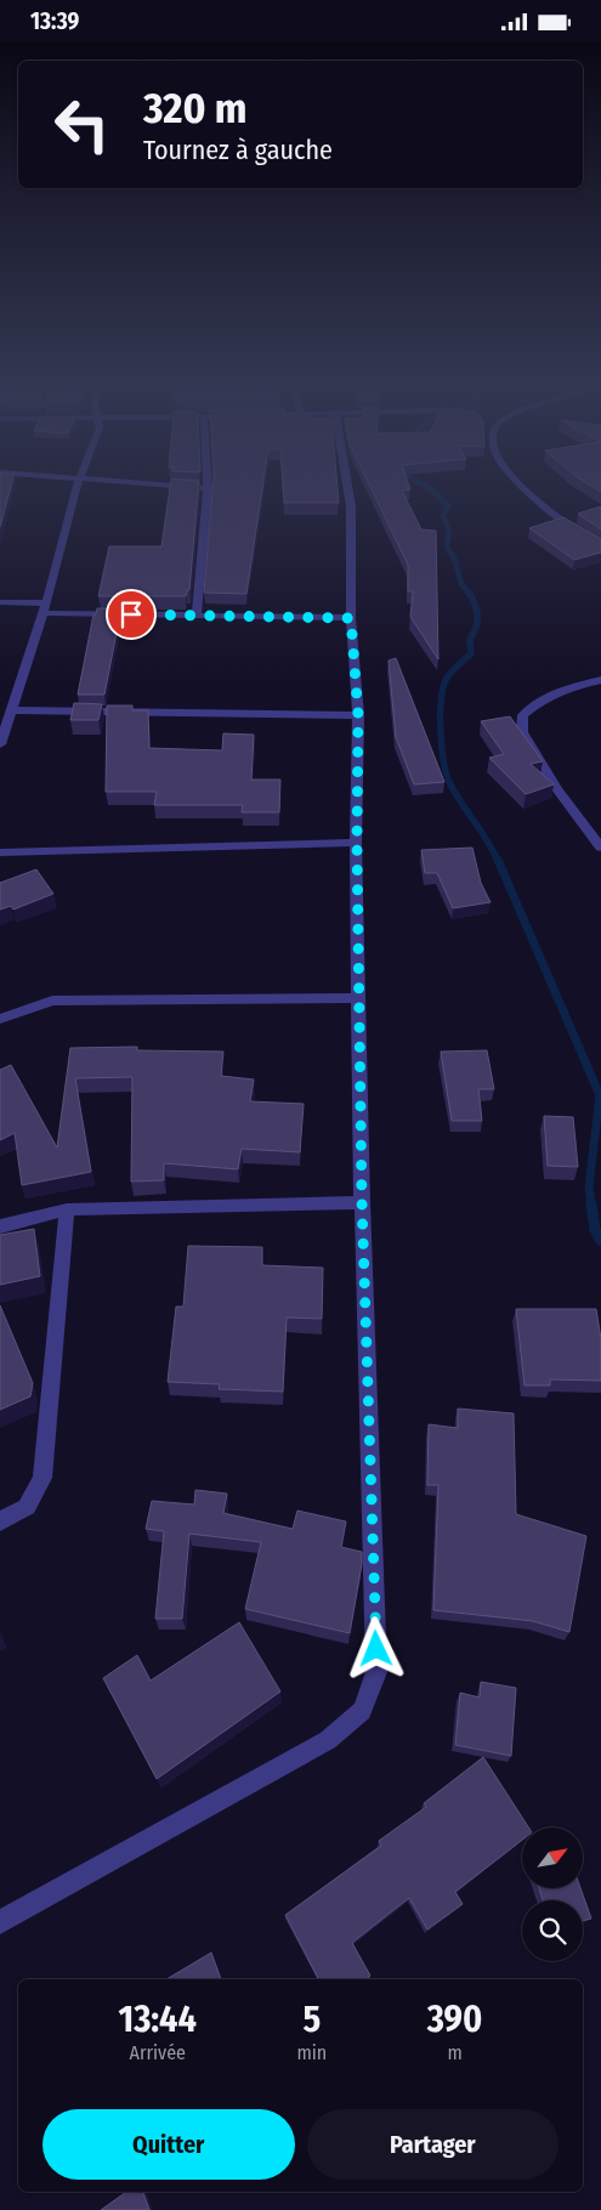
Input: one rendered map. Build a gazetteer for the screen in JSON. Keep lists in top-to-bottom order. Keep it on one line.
{"north":"top right","page":{"status":"13:39","turn":["320 m","Tournez à gauche"],"eta":["13:44","Arrivée","5","min","390","m"],"buttons":["Quitter","Partager"]}}
